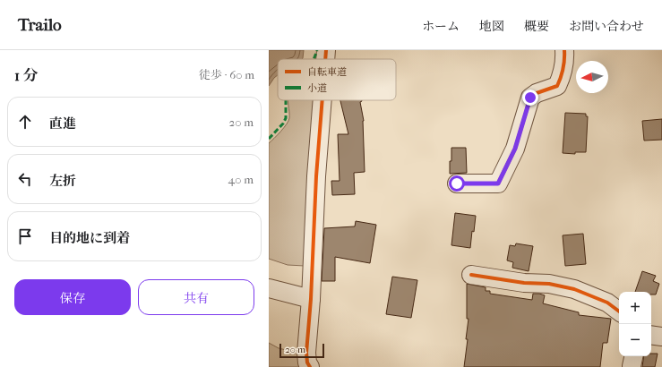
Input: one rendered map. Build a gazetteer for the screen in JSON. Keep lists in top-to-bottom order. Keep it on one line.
{"legend":["自転車道","小道"],"scale_bar":"20 m","north":"left","page":{"header":"Trailo","nav":["ホーム","地図","概要","お問い合わせ"],"heading":["1 分","徒歩 · 60 m"],"list":[["直進","20 m"],["左折","40 m"],"目的地に到着"],"buttons":["保存","共有"],"map_buttons":["+","−"],"scale":"20 m"}}
